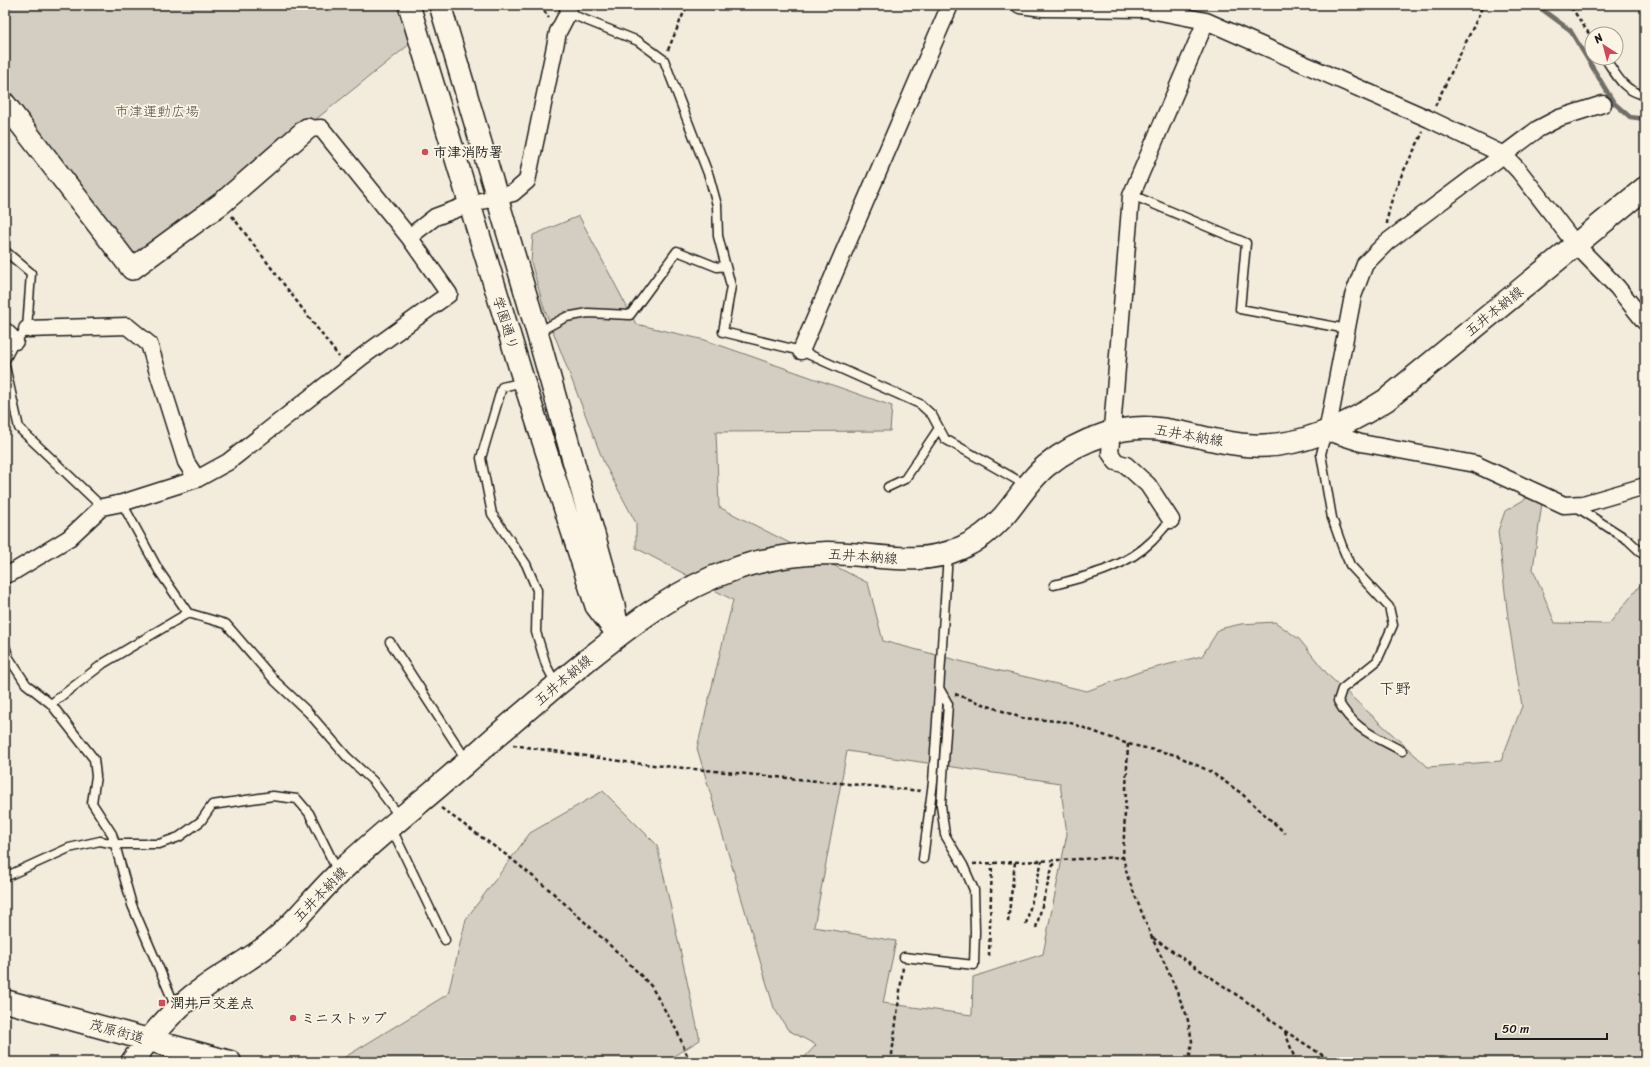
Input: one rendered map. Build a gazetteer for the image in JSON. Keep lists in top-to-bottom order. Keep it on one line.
{"streets":{"main road":["五井本納線","茂原街道"],"street":["学園通り"]},"crossings":[["五井本納線","学園通り"],["五井本納線","茂原街道"]],"districts":["下野"],"parks":["市津運動広場"],"places":{"other":["市津消防署","ミニストップ"],"transit":["潤井戸交差点"]},"scale_bar":"50 m","north":"top left"}
